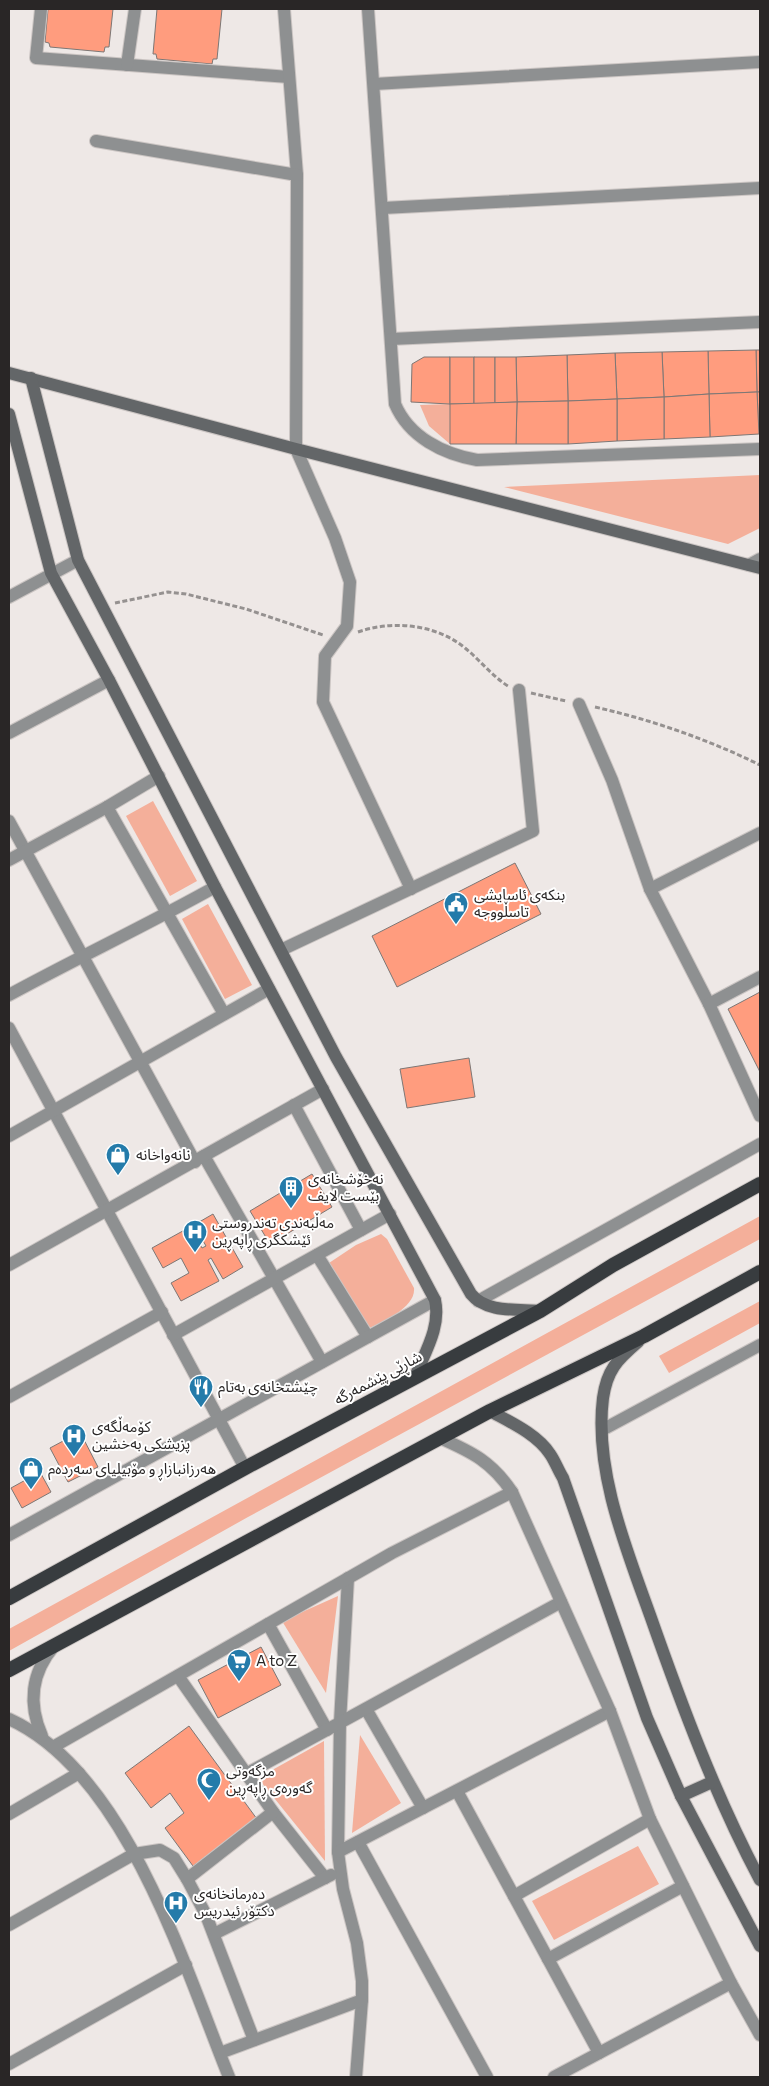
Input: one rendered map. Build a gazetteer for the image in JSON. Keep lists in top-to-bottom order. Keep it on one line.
{"streets":{"highway":["شاڕێی پێشمەرگە"]},"places":{"public building":["بنکەی ئاسایشی تاسڵووجە"],"shop":["نانەواخانە","هەرزانبازاڕ و مۆبیلیای سەردەم"],"building":["نەخۆشخانەی بێست لایف"],"hospital":["مەڵبەندی تەندروستی ئێشکگری ڕاپەڕین","کۆمەڵگەی پزیشکی بەخشین","دەرمانخانەی دکتۆر ئیدریس"],"restaurant":["چێشتخانەی بەتام"],"supermarket":["A to Z"],"mosque":["مزگەوتی گەورەی ڕاپەڕین"]}}
